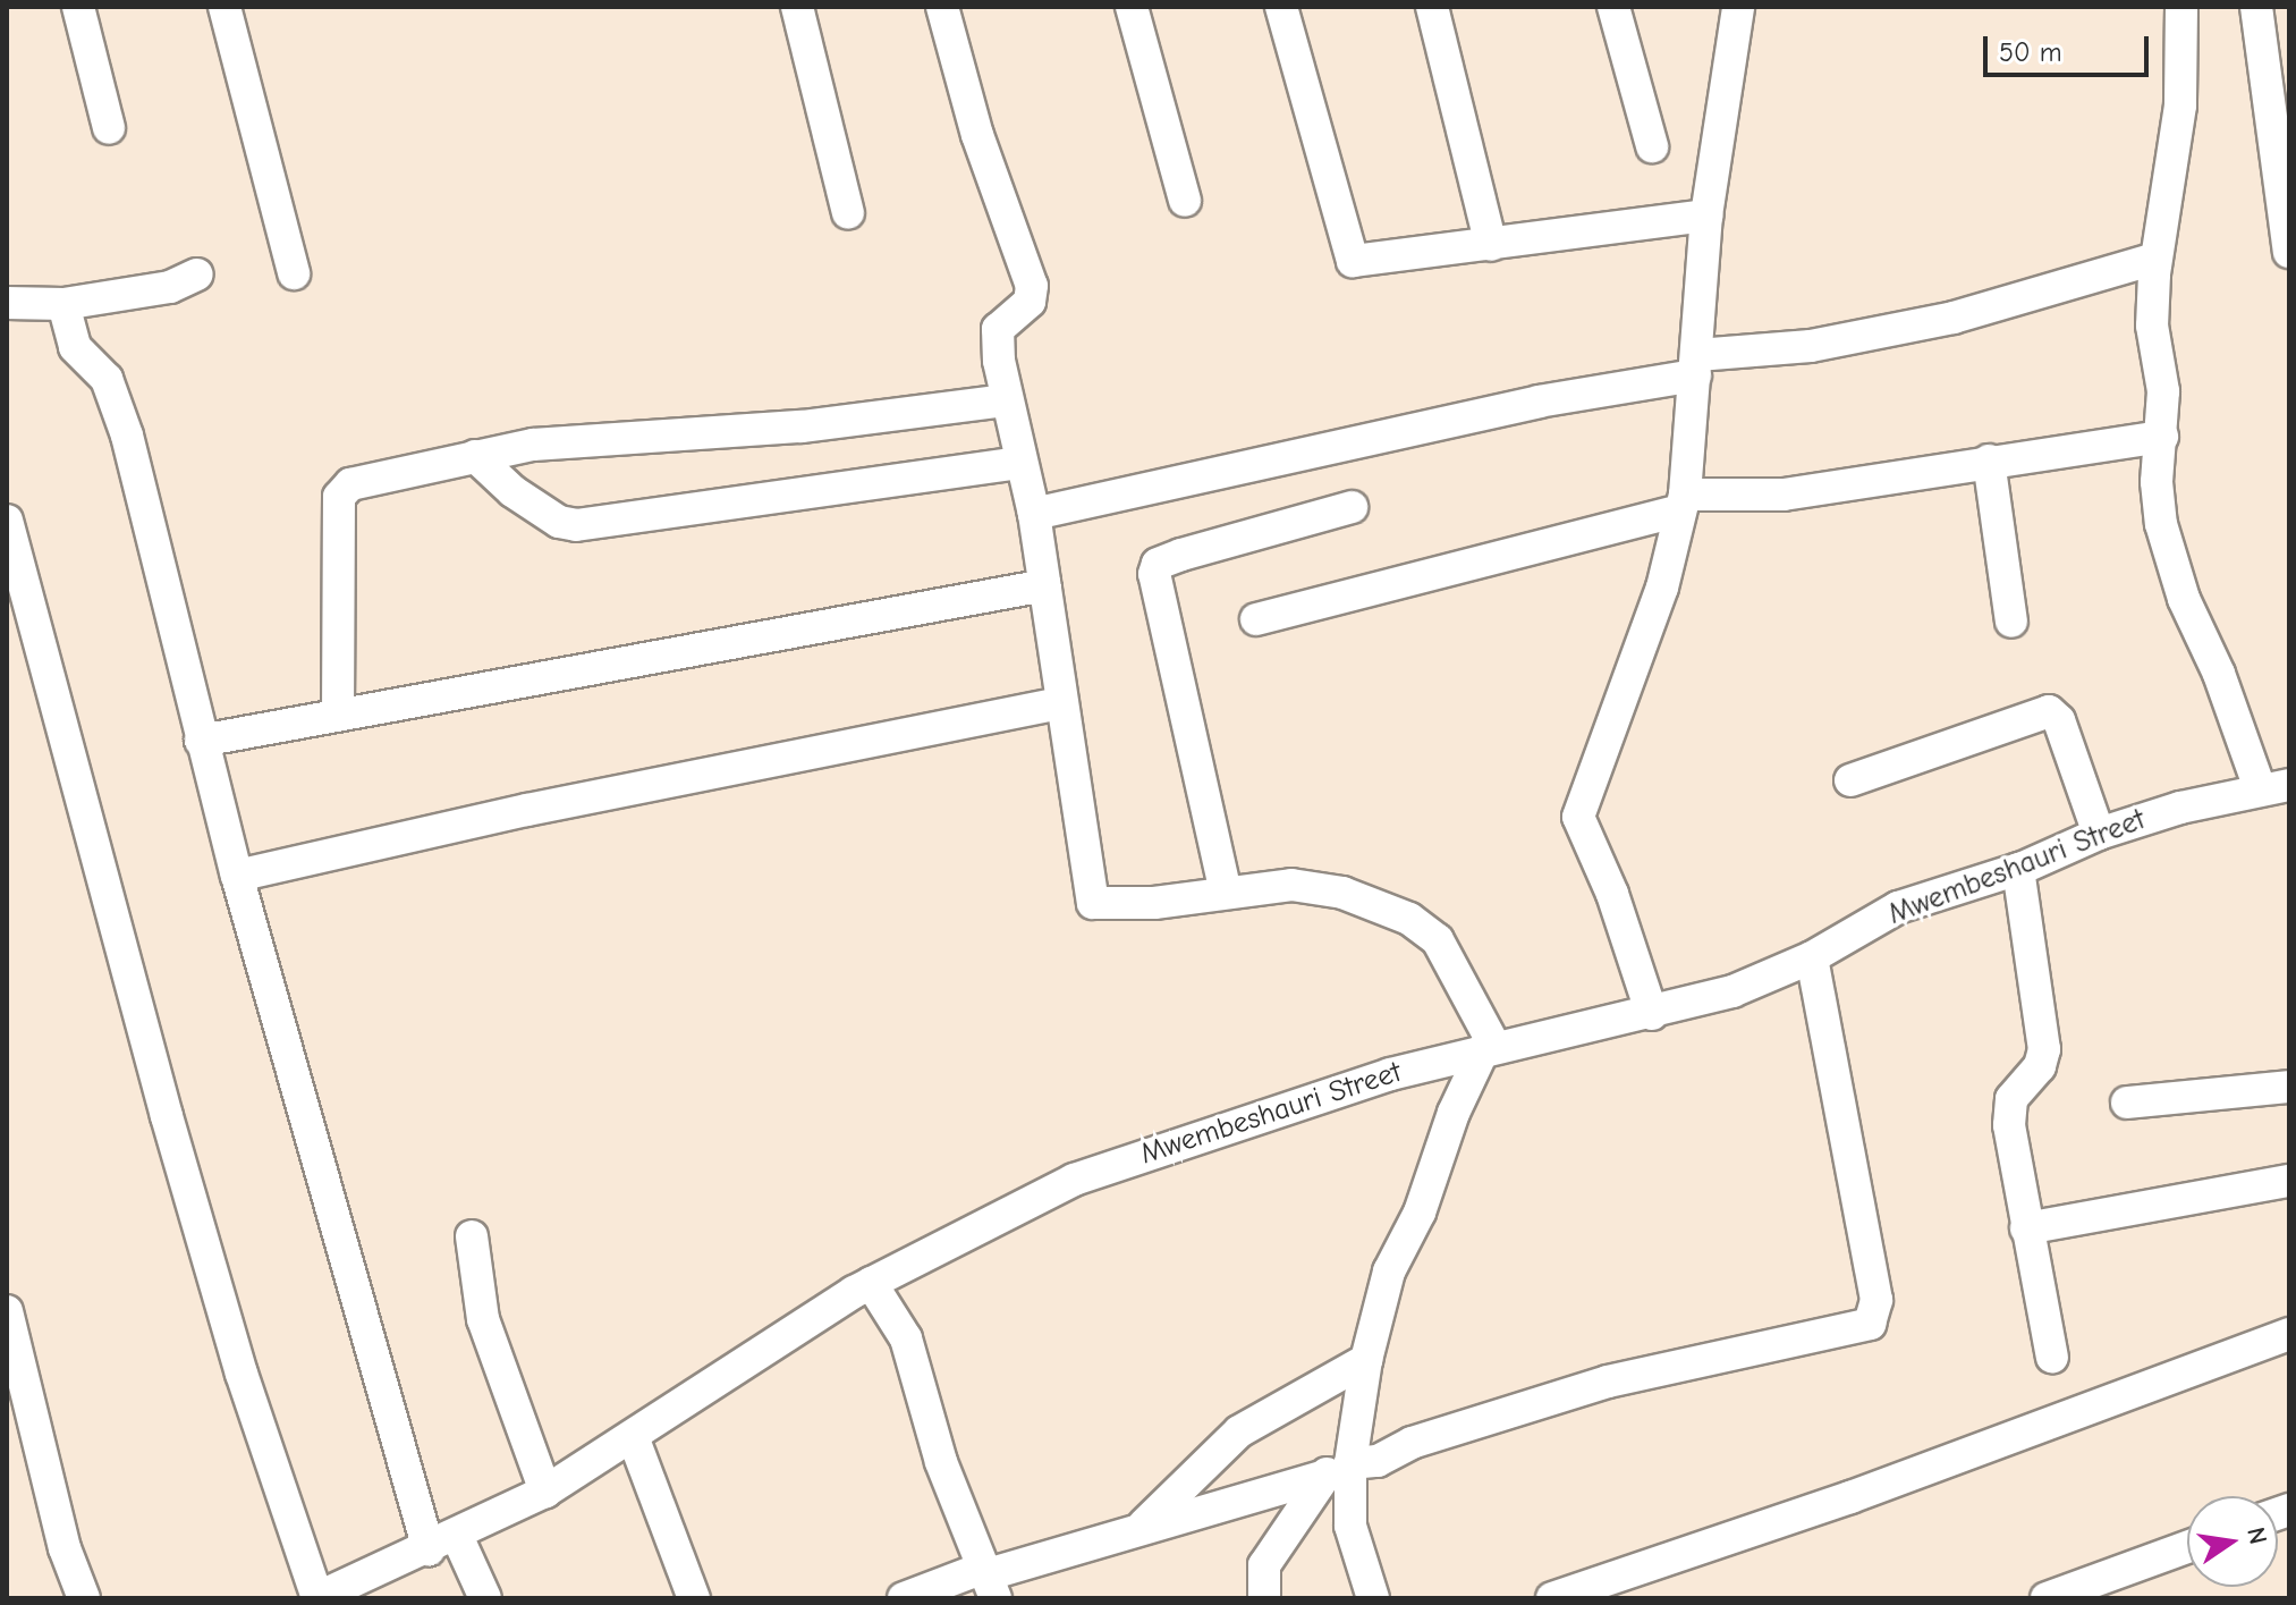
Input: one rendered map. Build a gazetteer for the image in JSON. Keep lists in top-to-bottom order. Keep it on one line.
{"streets":{"street":["Mwembeshauri Street"]},"scale_bar":"50 m","north":"right"}
